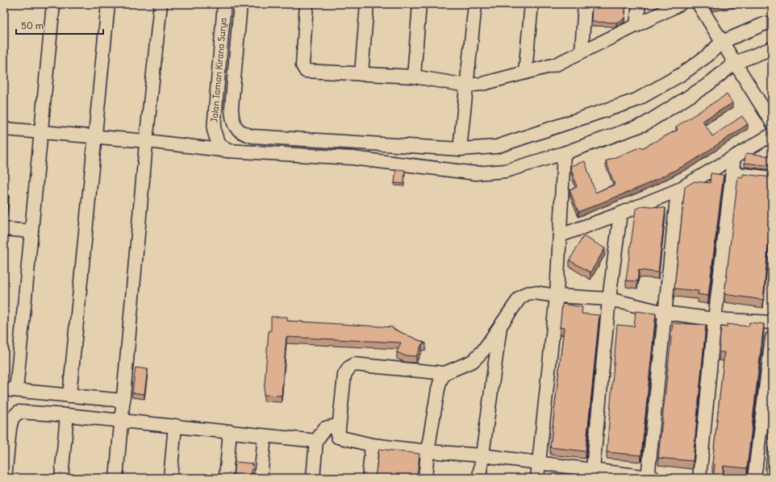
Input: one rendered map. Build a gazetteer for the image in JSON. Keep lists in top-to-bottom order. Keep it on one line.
{"streets":{"street":["Jalan Taman Kirana Surya"]},"scale_bar":"50 m"}
